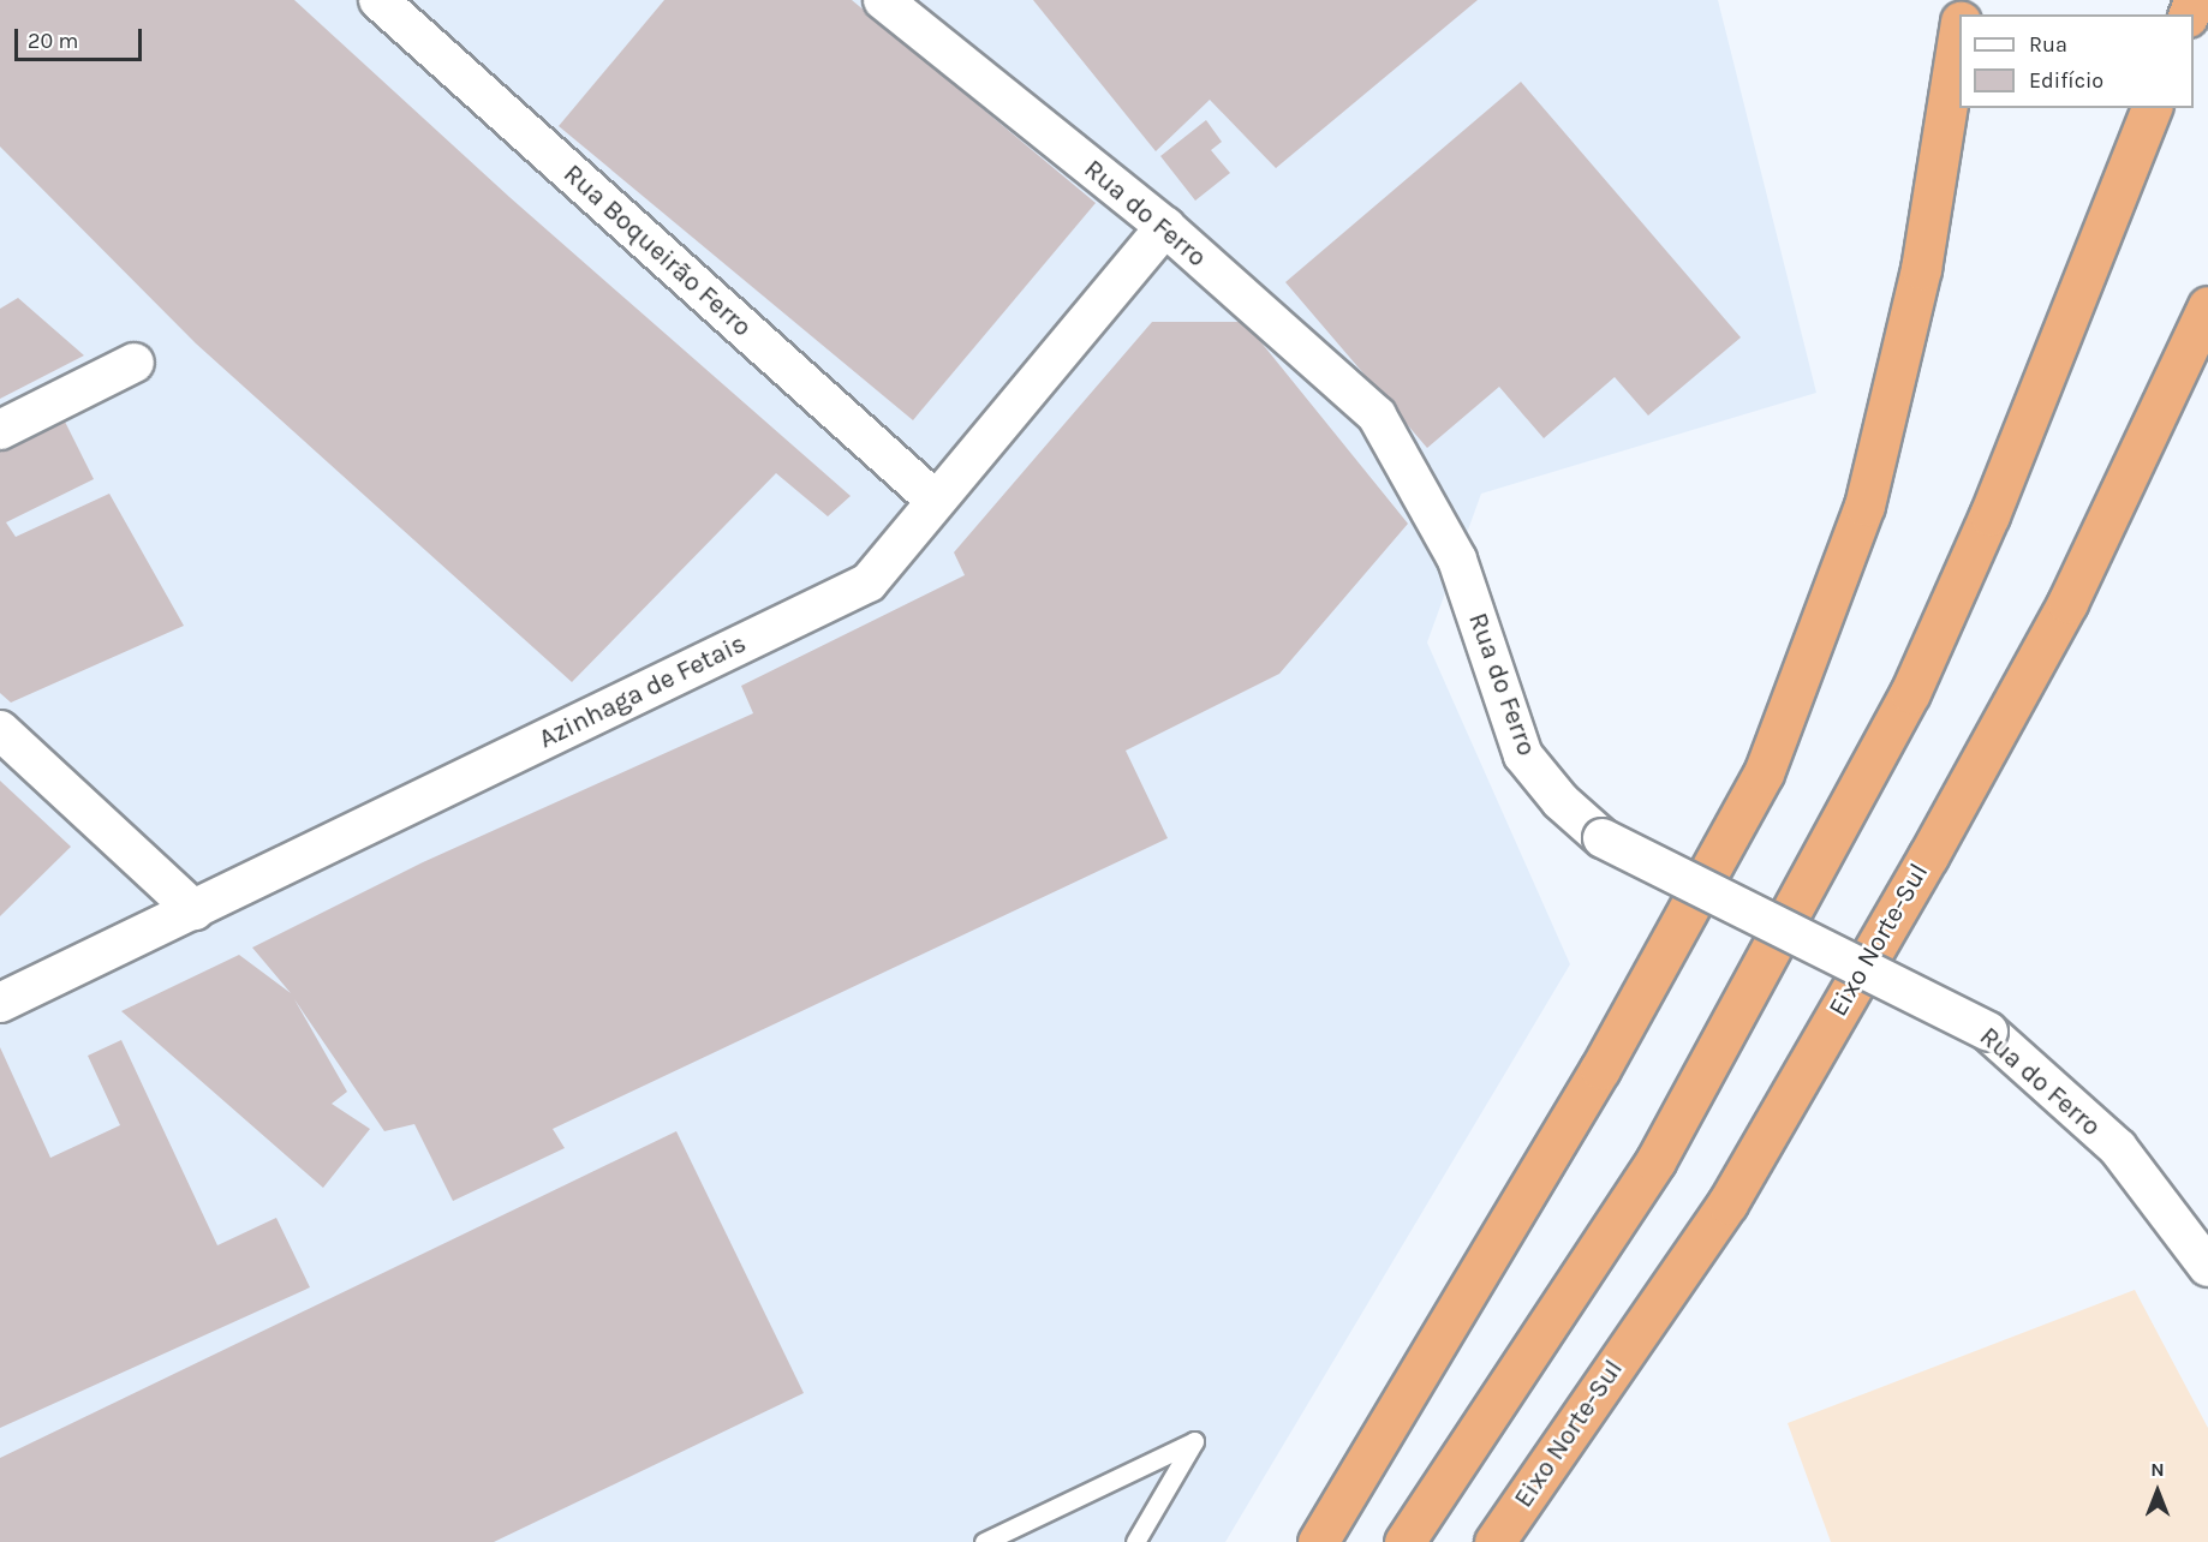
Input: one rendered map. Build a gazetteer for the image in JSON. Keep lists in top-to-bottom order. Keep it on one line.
{"streets":{"highway":["Eixo Norte-Sul"],"street":["Rua do Ferro","Rua Boqueirão Ferro","Azinhaga de Fetais"]},"crossings":[["Rua do Ferro","Azinhaga de Fetais"],["Rua Boqueirão Ferro","Azinhaga de Fetais"]],"legend":["Rua","Edifício"],"scale_bar":"20 m","north":"top"}
